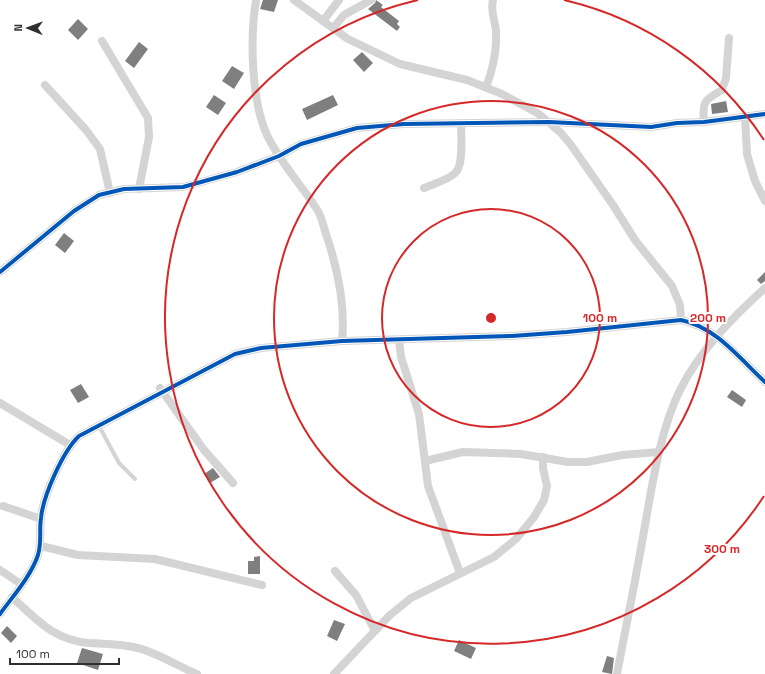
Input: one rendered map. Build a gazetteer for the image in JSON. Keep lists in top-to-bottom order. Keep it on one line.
{"scale_bar":"100 m","north":"left","rings":["100 m","200 m","300 m"]}
